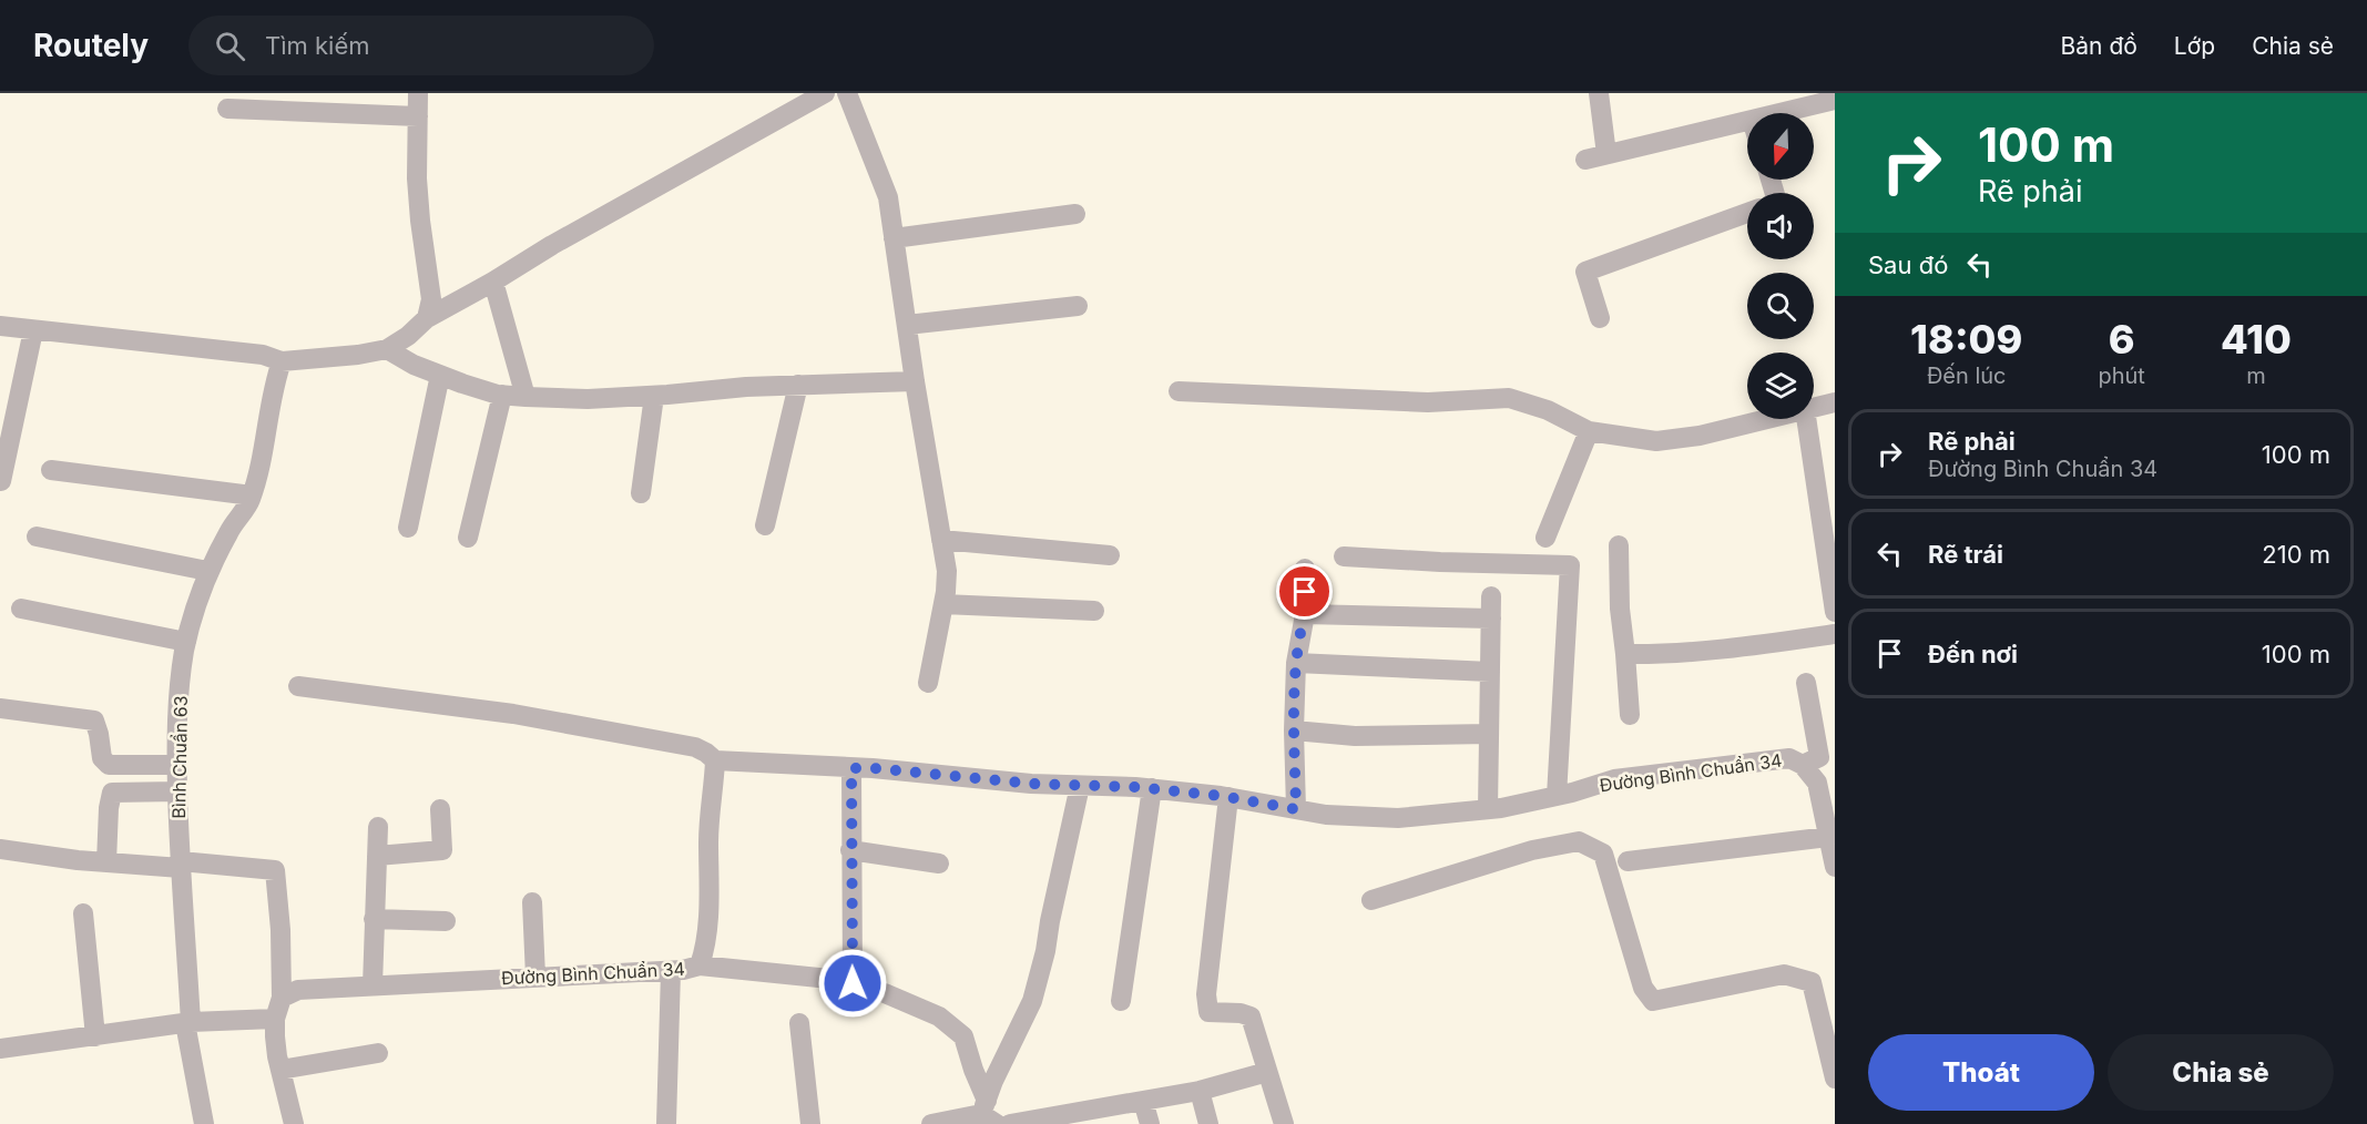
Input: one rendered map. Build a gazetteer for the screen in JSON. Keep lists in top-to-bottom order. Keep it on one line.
{"streets":{"street":["Bình Chuẩn 63","Đường Bình Chuẩn 34"]},"north":"bottom","page":{"header":"Routely","search":"Tìm kiếm","nav":["Bản đồ","Lớp","Chia sẻ"],"turn":["100 m","Rẽ phải"],"then":"Sau đó","eta":["18:09","Đến lúc","6","phút","410","m"],"list":[{"name":"Rẽ phải","note":"Đường Bình Chuẩn 34","value":"100 m"},{"name":"Rẽ trái","value":"210 m"},{"name":"Đến nơi","value":"100 m"}],"buttons":["Thoát","Chia sẻ"]}}
